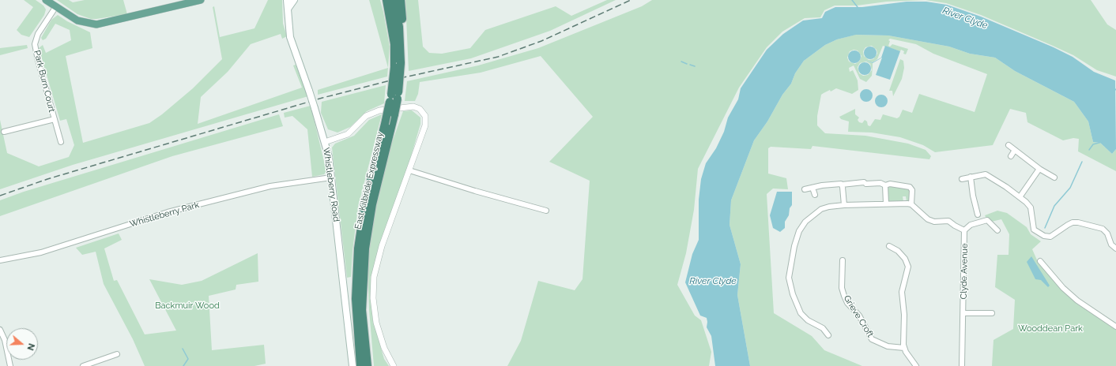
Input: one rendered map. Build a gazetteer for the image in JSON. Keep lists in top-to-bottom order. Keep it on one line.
{"streets":{"highway":["East Kilbride Expressway"],"main road":["Whistleberry Road"],"street":["Park Burn Court","Whistleberry Park","Clyde Avenue","Grieve Croft"]},"crossings":[["Whistleberry Road","Whistleberry Park"]],"water":["River Clyde"],"parks":["Backmuir Wood","Wooddean Park"],"north":"right"}
